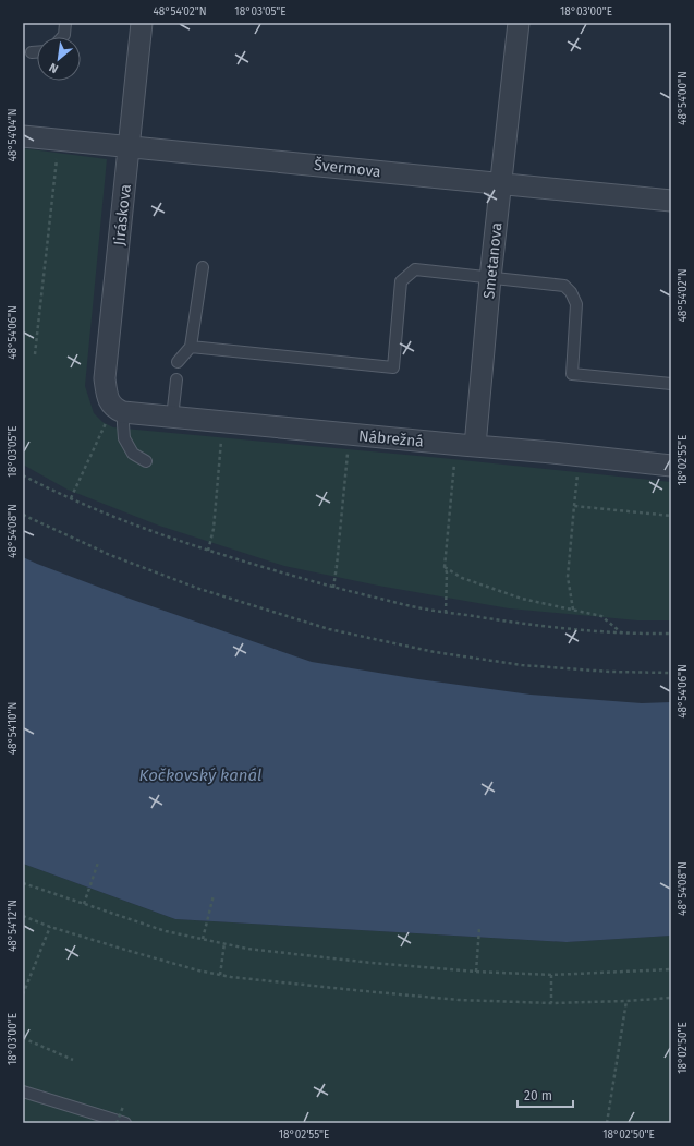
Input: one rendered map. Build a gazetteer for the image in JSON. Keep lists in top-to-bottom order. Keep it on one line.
{"streets":{"street":["Švermova","Jiráskova","Smetanova","Nábrežná"]},"crossings":[["Švermova","Jiráskova"],["Švermova","Smetanova"],["Jiráskova","Nábrežná"],["Smetanova","Nábrežná"]],"water":["Kočkovský kanál"],"scale_bar":"20 m","north":"bottom left","coordinates":["48°54'02\"N","18°03'05\"E","18°03'00\"E","48°54'00\"N","48°54'04\"N","48°54'06\"N","18°02'55\"E","48°54'08\"N","48°54'10\"N","48°54'12\"N","18°02'50\"E"]}
